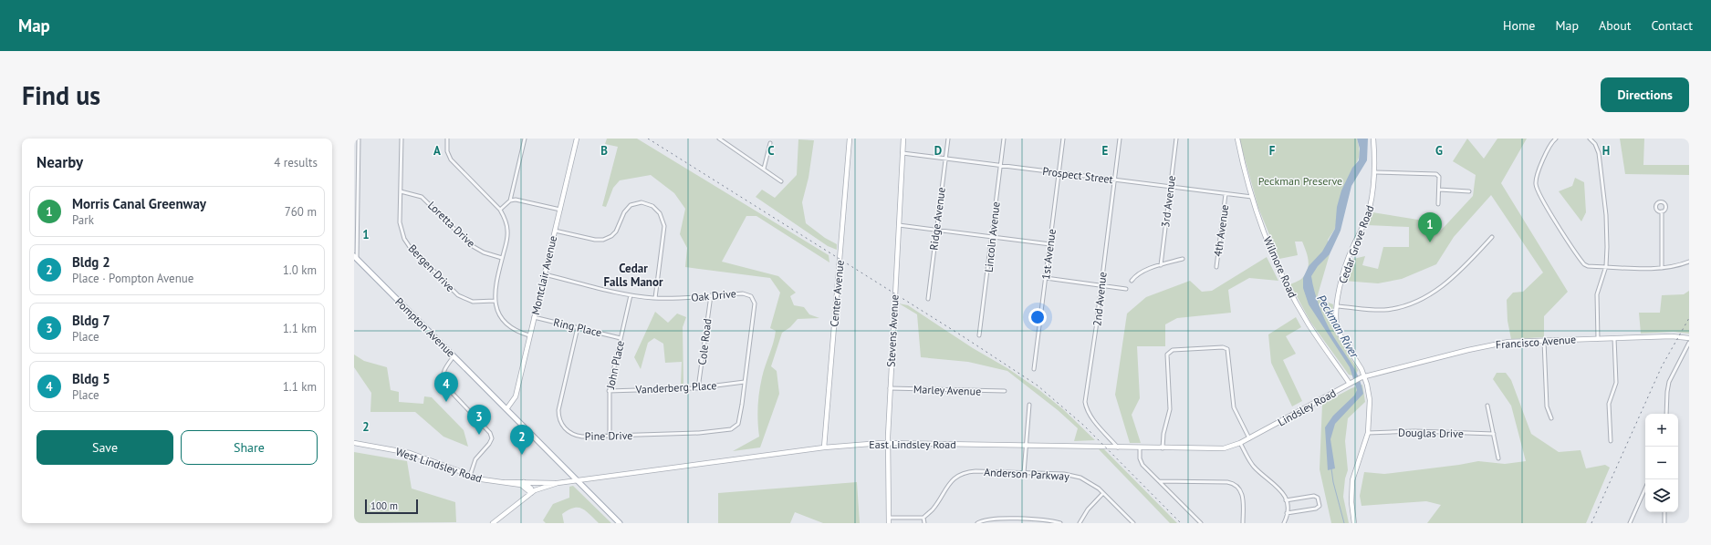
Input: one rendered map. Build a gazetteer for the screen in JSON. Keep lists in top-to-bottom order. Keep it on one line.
{"streets":{"main road":["Pompton Avenue"],"street":["Prospect Street","3rd Avenue","Ridge Avenue","Loretta Drive","4th Avenue","Lincoln Avenue","Cedar Grove Road","1st Avenue","Wilmore Road","Bergen Drive","Montclair Avenue","Center Avenue","Oak Drive","2nd Avenue","Ring Place","Stevens Avenue","Cole Road","Francisco Avenue","John Place","Vanderberg Place","Marley Avenue","Lindsley Road","Douglas Drive","Pine Drive","East Lindsley Road","West Lindsley Road","Anderson Parkway"]},"crossings":[["Prospect Street","3rd Avenue"],["Prospect Street","Ridge Avenue"],["Prospect Street","4th Avenue"],["Prospect Street","Lincoln Avenue"],["Prospect Street","1st Avenue"],["Prospect Street","Wilmore Road"],["Prospect Street","2nd Avenue"],["Prospect Street","Stevens Avenue"],["Loretta Drive","Bergen Drive"],["Cedar Grove Road","Francisco Avenue"],["Cedar Grove Road","Lindsley Road"],["Cedar Grove Road","Douglas Drive"],["Wilmore Road","Lindsley Road"],["Montclair Avenue","Oak Drive"],["Montclair Avenue","Pompton Avenue"],["Montclair Avenue","Ring Place"],["Center Avenue","East Lindsley Road"],["Oak Drive","Cole Road"],["Oak Drive","John Place"],["Oak Drive","Vanderberg Place"],["Oak Drive","Pine Drive"],["2nd Avenue","East Lindsley Road"],["Pompton Avenue","East Lindsley Road"],["Ring Place","John Place"],["Ring Place","Pine Drive"],["Stevens Avenue","Marley Avenue"],["Stevens Avenue","East Lindsley Road"],["Cole Road","Vanderberg Place"],["Francisco Avenue","Lindsley Road"],["John Place","Vanderberg Place"],["John Place","Pine Drive"],["Lindsley Road","East Lindsley Road"]],"districts":["Cedar Falls Manor"],"water":["Peckman River"],"parks":["Peckman Preserve"],"scale_bar":"100 m","page":{"header":"Map","nav":["Home","Map","About","Contact"],"buttons":["Directions",["Save","Share"]],"title":"Find us","heading":["Nearby","4 results"],"list":[{"mark":"1","name":"Morris Canal Greenway","note":"Park","value":"760 m"},{"mark":"2","name":"Bldg 2","note":"Place · Pompton Avenue","value":"1.0 km"},{"mark":"3","name":"Bldg 7","note":"Place","value":"1.1 km"},{"mark":"4","name":"Bldg 5","note":"Place","value":"1.1 km"}],"pins":["1","4","3","2"],"map_buttons":["+","−"],"scale":"100 m"},"grid":{"columns":["A","B","C","D","E","F","G","H"],"rows":["1","2"]}}
